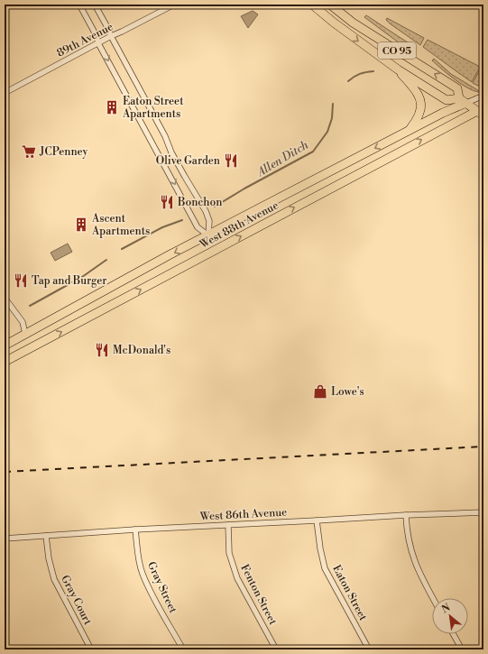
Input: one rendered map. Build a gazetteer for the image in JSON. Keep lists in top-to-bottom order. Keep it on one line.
{"streets":{"main road":["CO 95","West 88th Avenue"],"street":["89th Avenue","West 86th Avenue","Gray Street","Eaton Street","Fenton Street","Gray Court"]},"crossings":[["CO 95","West 88th Avenue"],["West 86th Avenue","Gray Street"],["West 86th Avenue","Eaton Street"],["West 86th Avenue","Fenton Street"],["West 86th Avenue","Gray Court"]],"water":["Allen Ditch"],"places":{"building":["Eaton Street Apartments","Ascent Apartments"],"supermarket":["JCPenney"],"restaurant":["Olive Garden","Bonchon","Tap and Burger","McDonald's"],"shop":["Lowe's"]},"north":"top left"}
